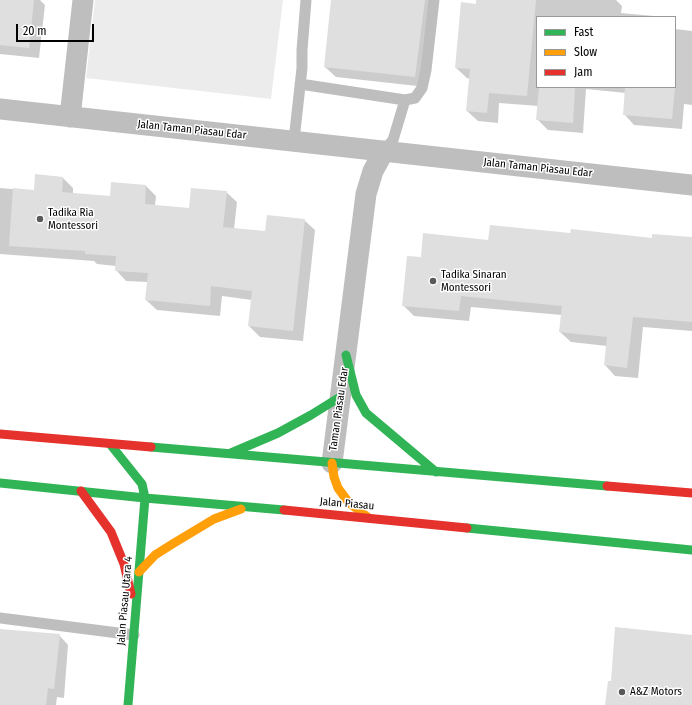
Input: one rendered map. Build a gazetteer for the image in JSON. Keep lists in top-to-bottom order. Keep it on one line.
{"streets":{"street":["Jalan Taman Piasau Edar","Taman Piasau Edar","Jalan Piasau","Jalan Piasau Utara 4"]},"crossings":[["Jalan Piasau","Jalan Piasau Utara 4"]],"places":["Tadika Ria Montessori","Tadika Sinaran Montessori","A&Z Motors"],"legend":["Fast","Slow","Jam"],"scale_bar":"20 m"}
